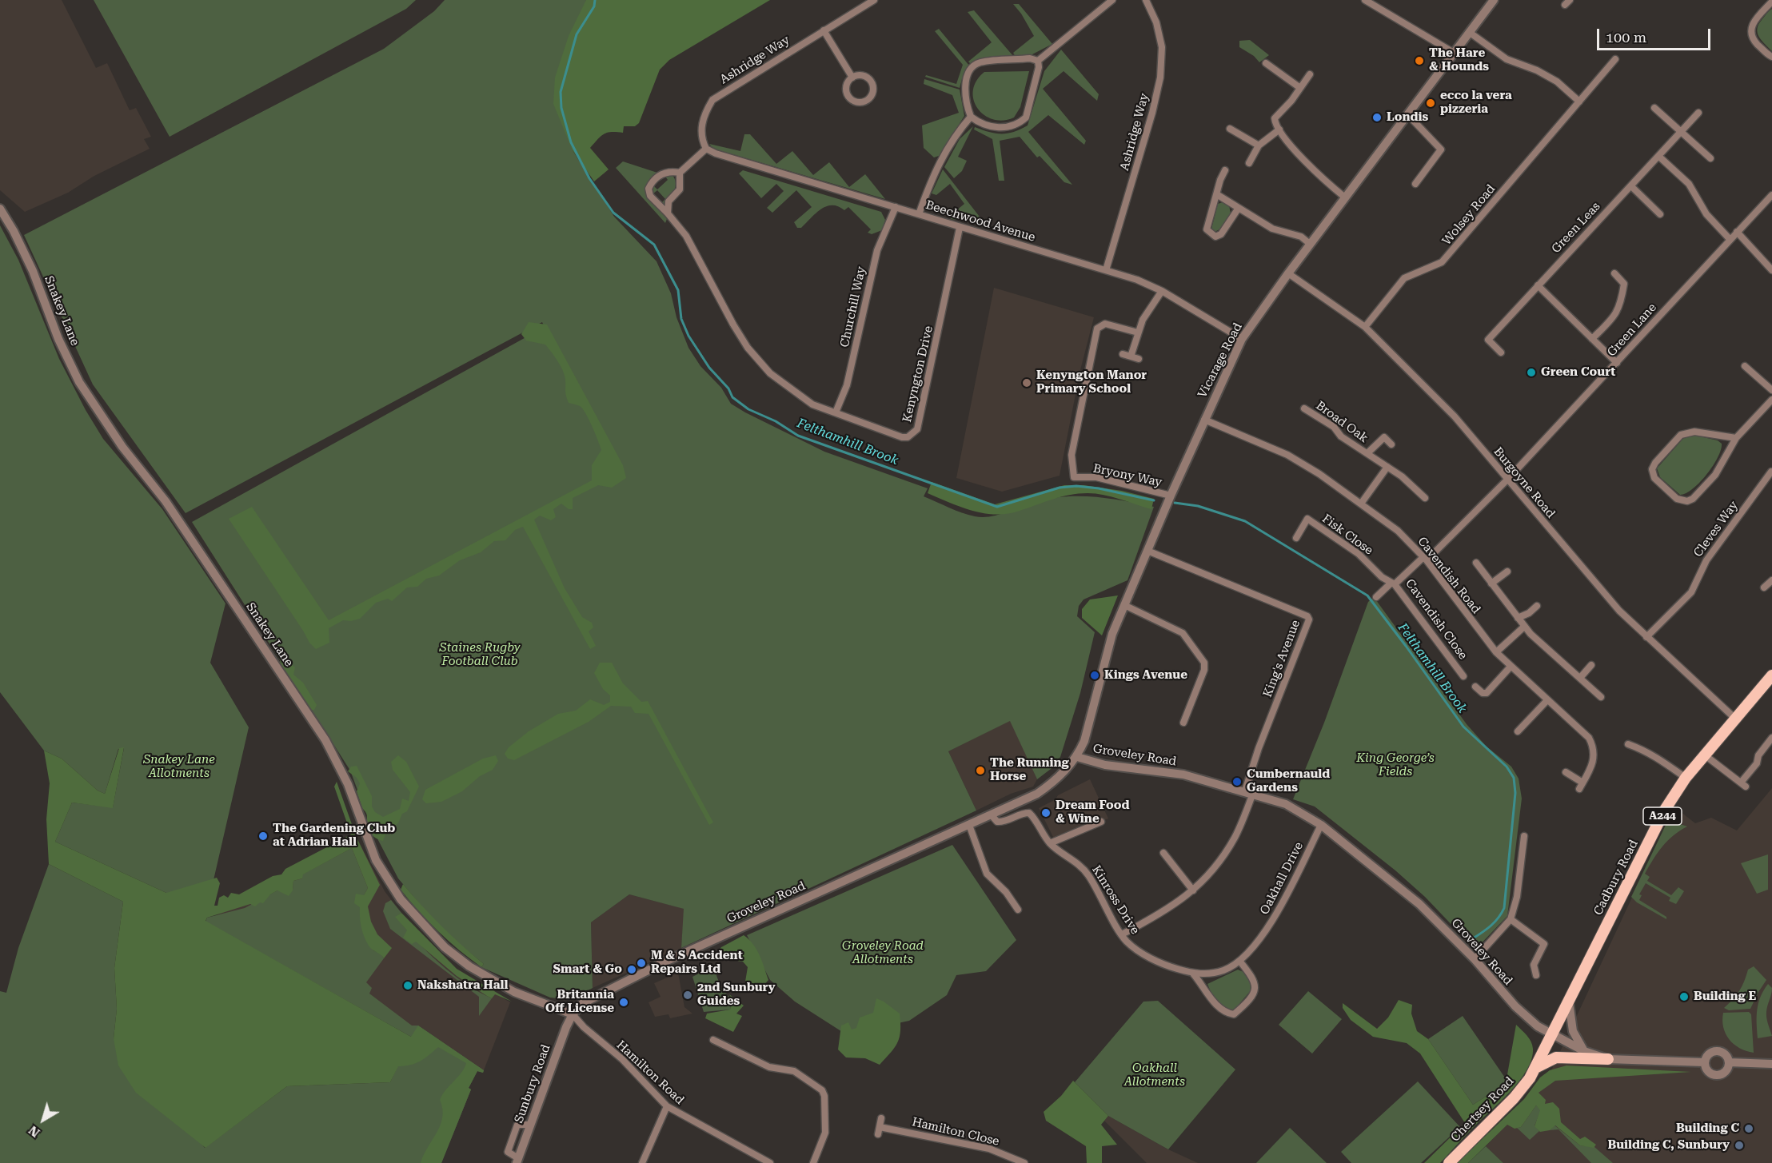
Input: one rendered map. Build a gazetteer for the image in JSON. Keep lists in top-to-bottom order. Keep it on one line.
{"streets":{"main road":["A244","Cadbury Road","Chertsey Road"],"street":["Ashridge Way","Wolsey Road","Beechwood Avenue","Green Leas","Churchill Way","Snakey Lane","Green Lane","Vicarage Road","Kenyngton Drive","Broad Oak","Bryony Way","Burgoyne Road","Cleves Way","Fisk Close","Cavendish Road","Cavendish Close","King's Avenue","Groveley Road","Oakhall Drive","Kinross Drive","Hamilton Road","Sunbury Road","Hamilton Close"]},"crossings":[["Ashridge Way","Beechwood Avenue"],["Wolsey Road","Burgoyne Road"],["Beechwood Avenue","Churchill Way"],["Beechwood Avenue","Vicarage Road"],["Beechwood Avenue","Kenyngton Drive"],["Churchill Way","Kenyngton Drive"],["Snakey Lane","Groveley Road"],["Snakey Lane","Hamilton Road"],["Snakey Lane","Sunbury Road"],["Green Lane","Burgoyne Road"],["Green Lane","Cavendish Road"],["Green Lane","Cavendish Close"],["Vicarage Road","Bryony Way"],["Vicarage Road","Burgoyne Road"],["Vicarage Road","Cavendish Road"],["Vicarage Road","King's Avenue"],["Vicarage Road","Groveley Road"],["Burgoyne Road","Cleves Way"],["Burgoyne Road","Cadbury Road"],["Fisk Close","Cavendish Close"],["Cavendish Road","Cavendish Close"],["King's Avenue","Groveley Road"],["Groveley Road","Cadbury Road"],["Groveley Road","Oakhall Drive"],["Groveley Road","Kinross Drive"],["Groveley Road","Hamilton Road"],["Groveley Road","Sunbury Road"],["Groveley Road","Chertsey Road"],["A244","Cadbury Road"],["Cadbury Road","Chertsey Road"],["Oakhall Drive","Kinross Drive"],["Hamilton Road","Sunbury Road"]],"water":["Felthamhill Brook"],"parks":["Staines Rugby Football Club","King George’s Fields","Snakey Lane Allotments","Groveley Road Allotments","Oakhall Allotments"],"places":["The Hare & Hounds","ecco la vera pizzeria","Londis","Green Court","Kenyngton Manor Primary School","Kings Avenue","The Running Horse","Cumbernauld Gardens","Dream Food & Wine","The Gardening Club at Adrian Hall","M & S Accident Repairs Ltd","Smart & Go","Nakshatra Hall","2nd Sunbury Guides","Building E","Britannia Off License","Building C","Building C, Sunbury"],"scale_bar":"100 m","north":"bottom left"}
